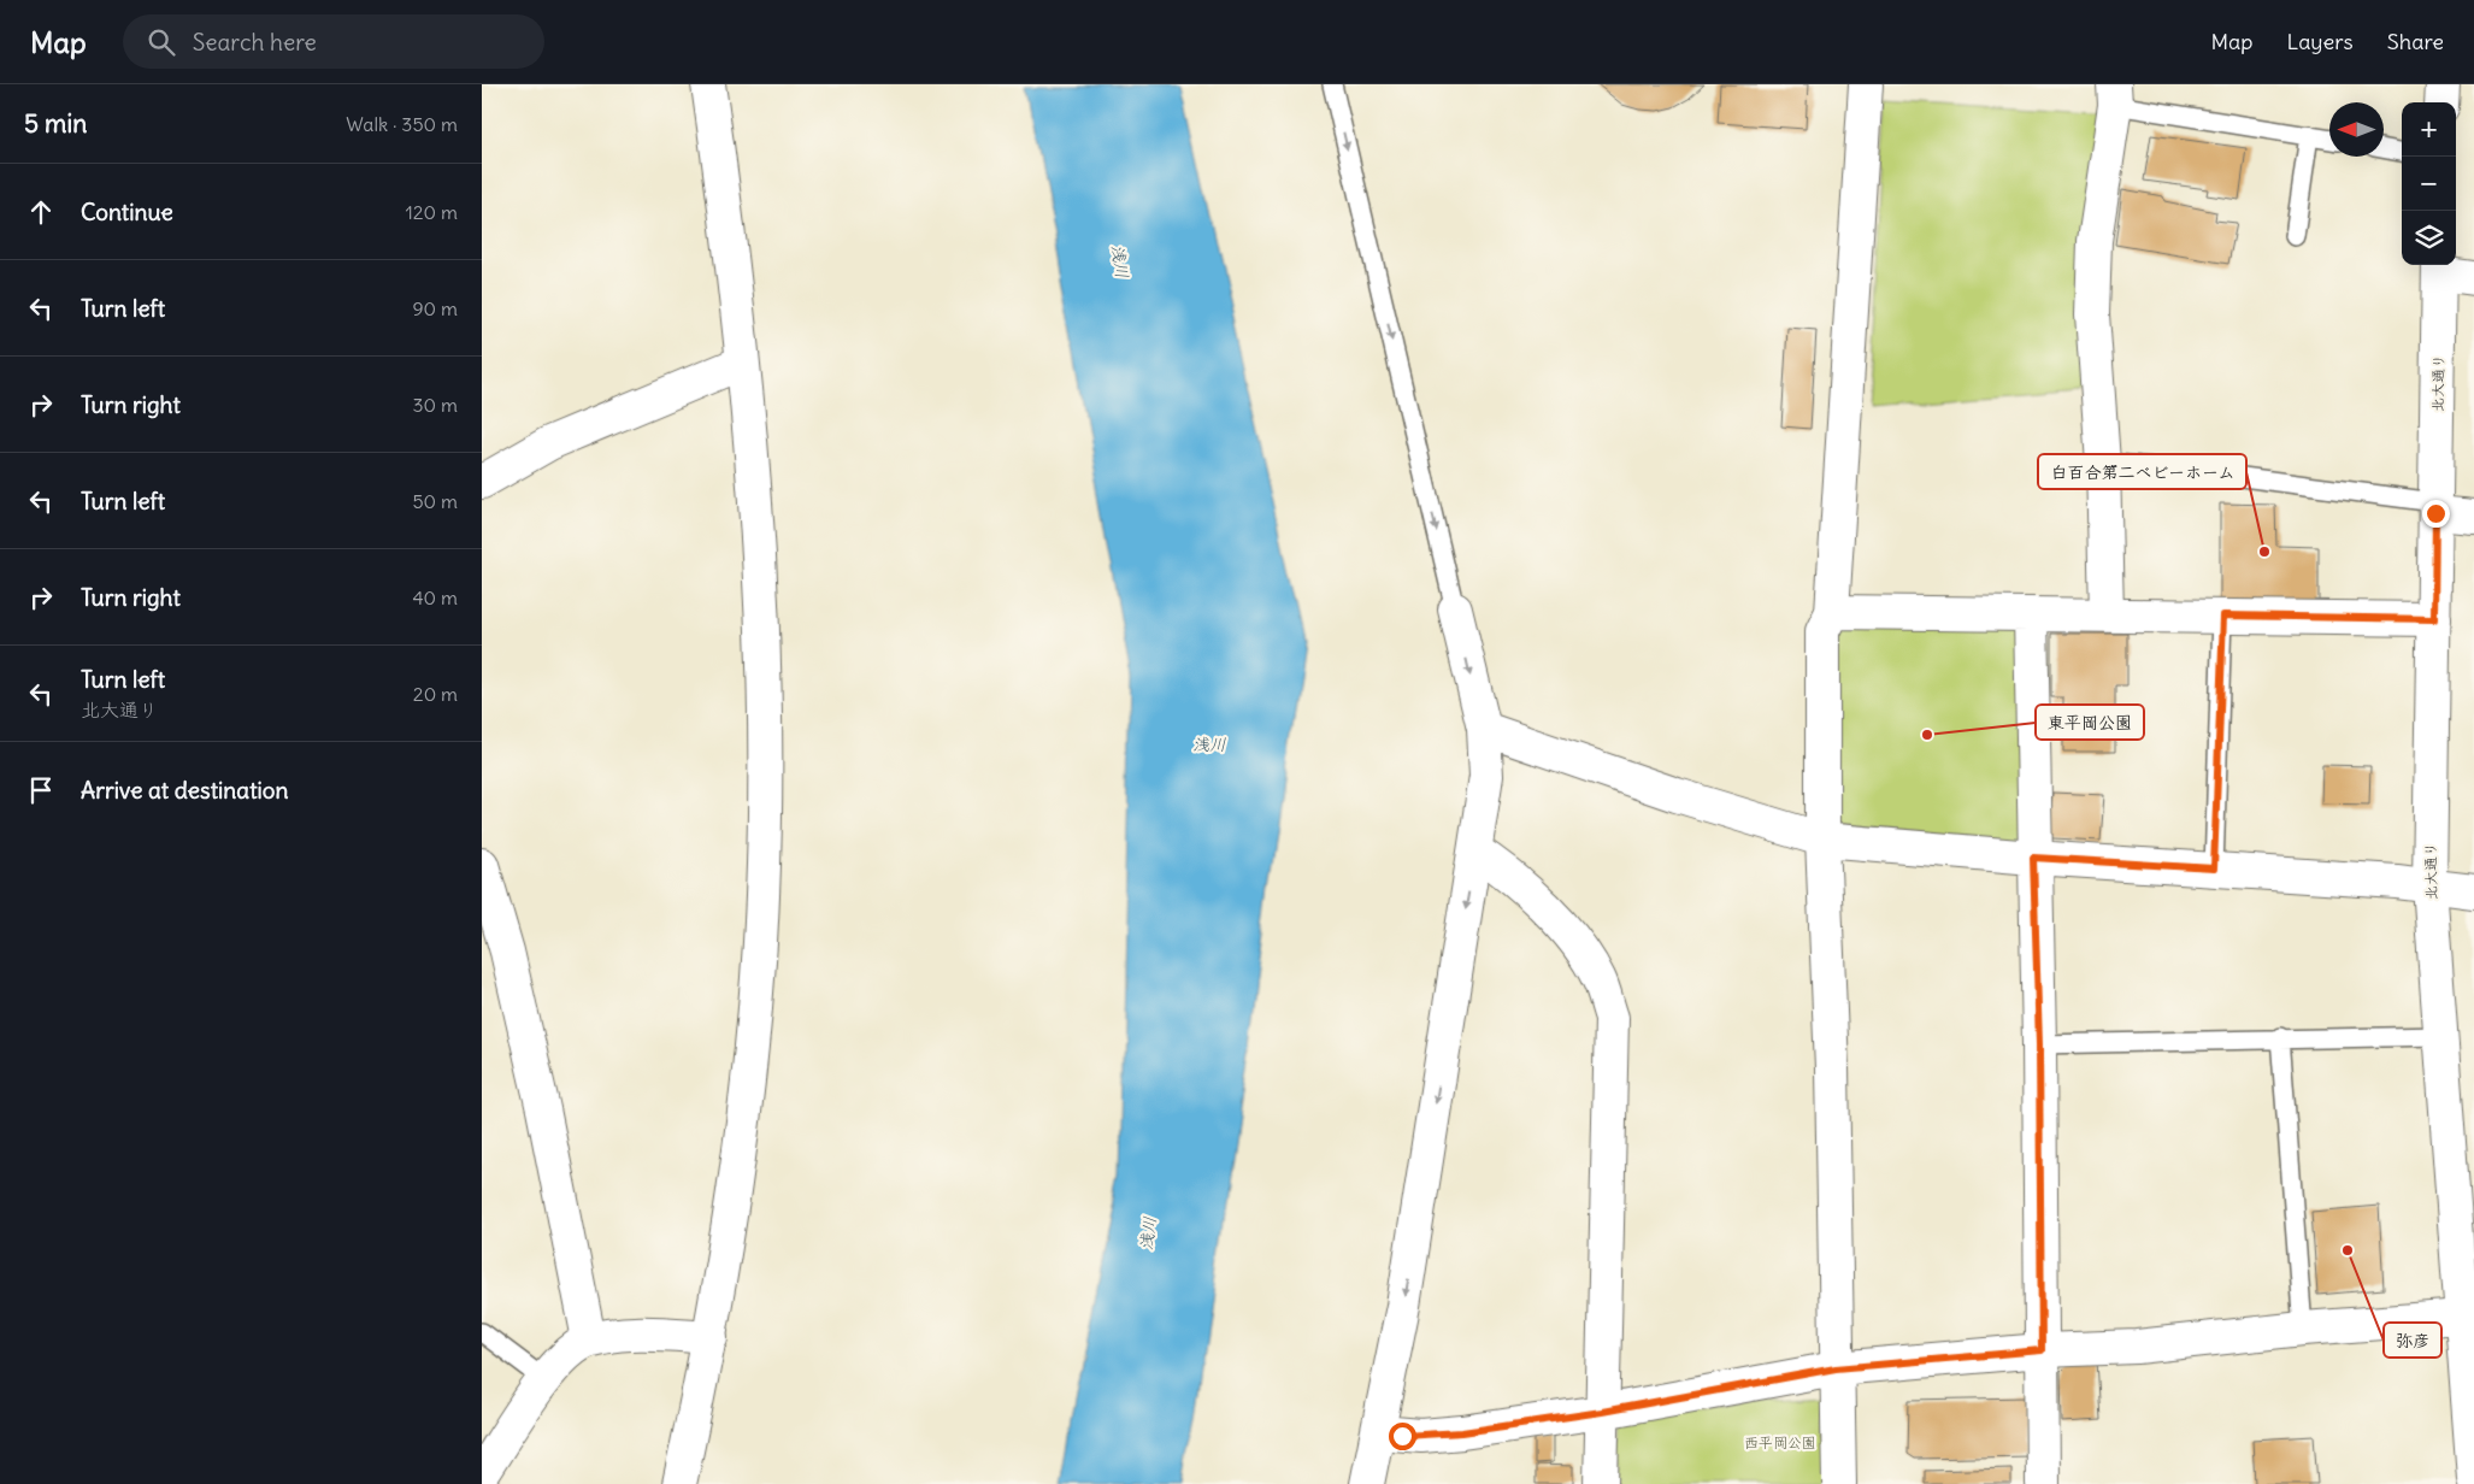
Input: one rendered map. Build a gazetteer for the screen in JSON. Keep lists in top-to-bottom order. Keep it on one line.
{"streets":{"street":["北大通り"]},"water":["浅川"],"parks":["西平岡公園"],"places":["白百合第二ベビーホーム","東平岡公園","弥彦"],"north":"left","page":{"header":"Map","search":"Search here","nav":["Map","Layers","Share"],"heading":["5 min","Walk · 350 m"],"map_buttons":["+","−"],"list":[["Continue","120 m"],["Turn left","90 m"],["Turn right","30 m"],["Turn left","50 m"],["Turn right","40 m"],["Turn left","北大通り","20 m"],"Arrive at destination"]}}
